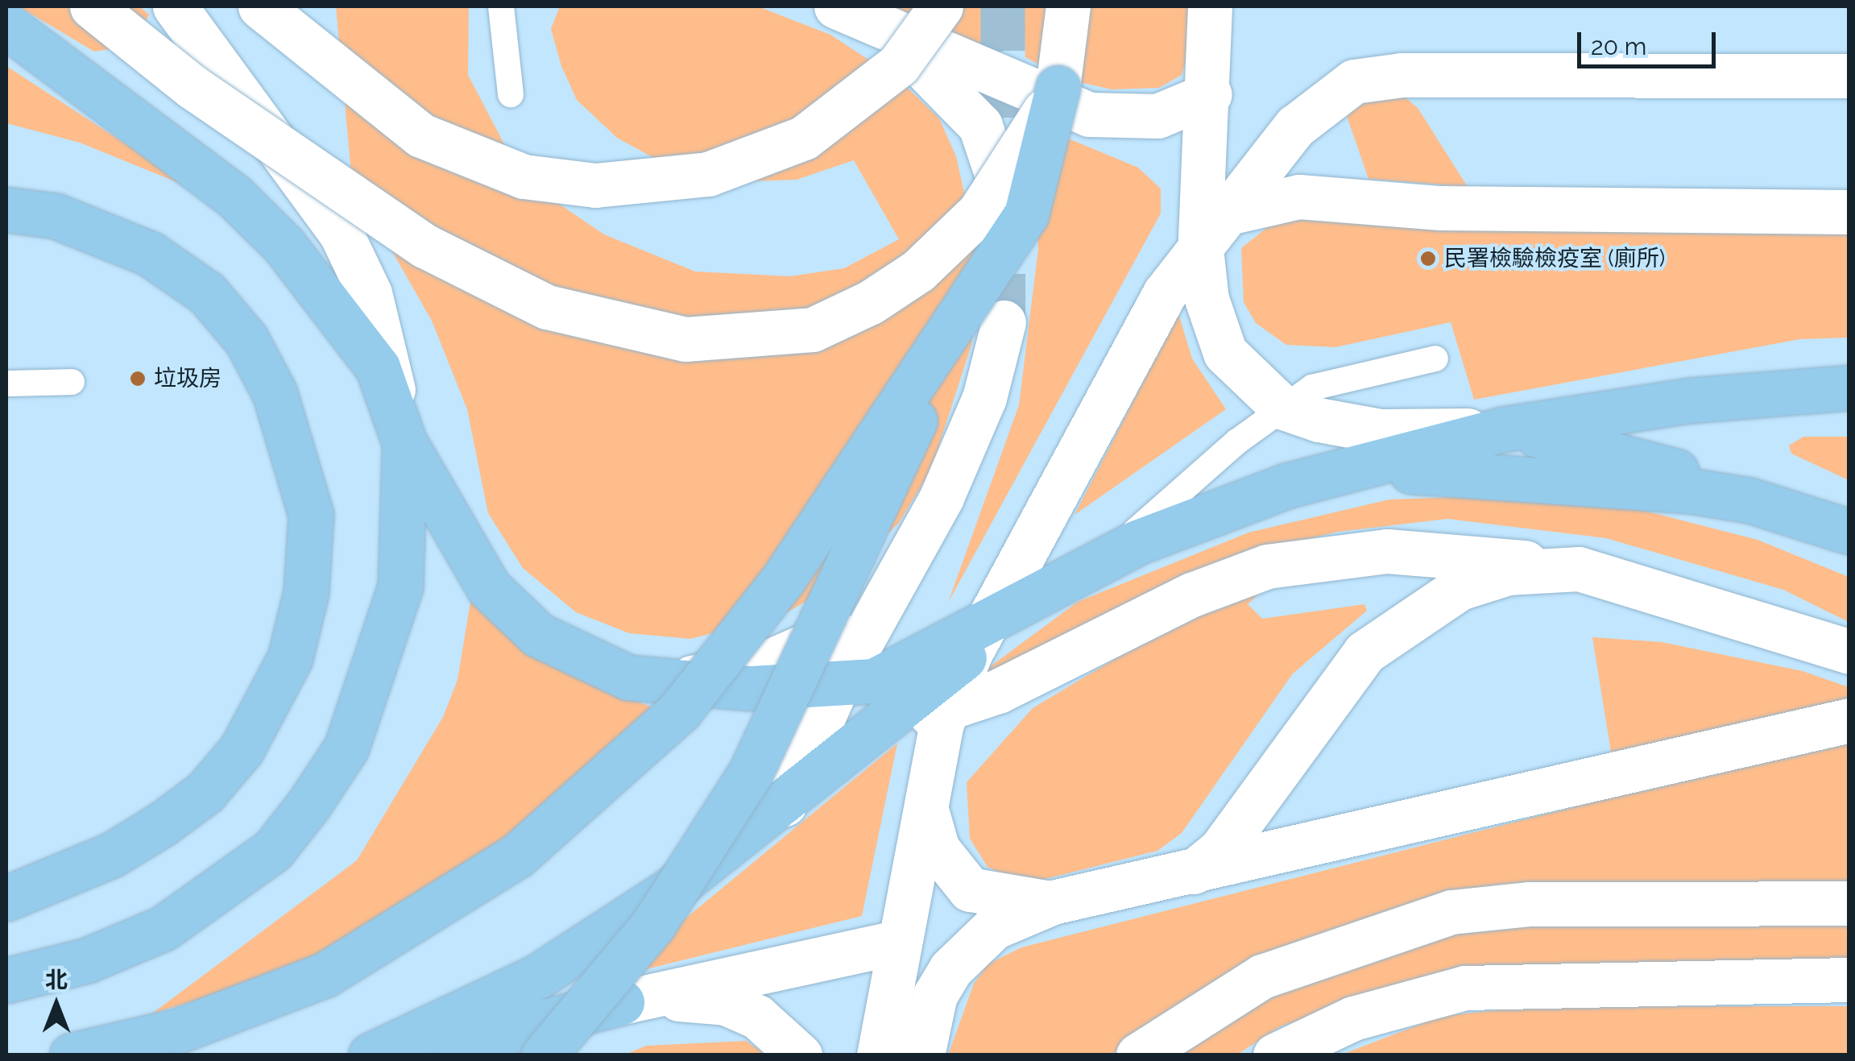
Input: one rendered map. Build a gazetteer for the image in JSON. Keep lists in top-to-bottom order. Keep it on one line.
{"places":["民署檢驗檢疫室 (廁所)","垃圾房"],"scale_bar":"20 m","north":"top"}
